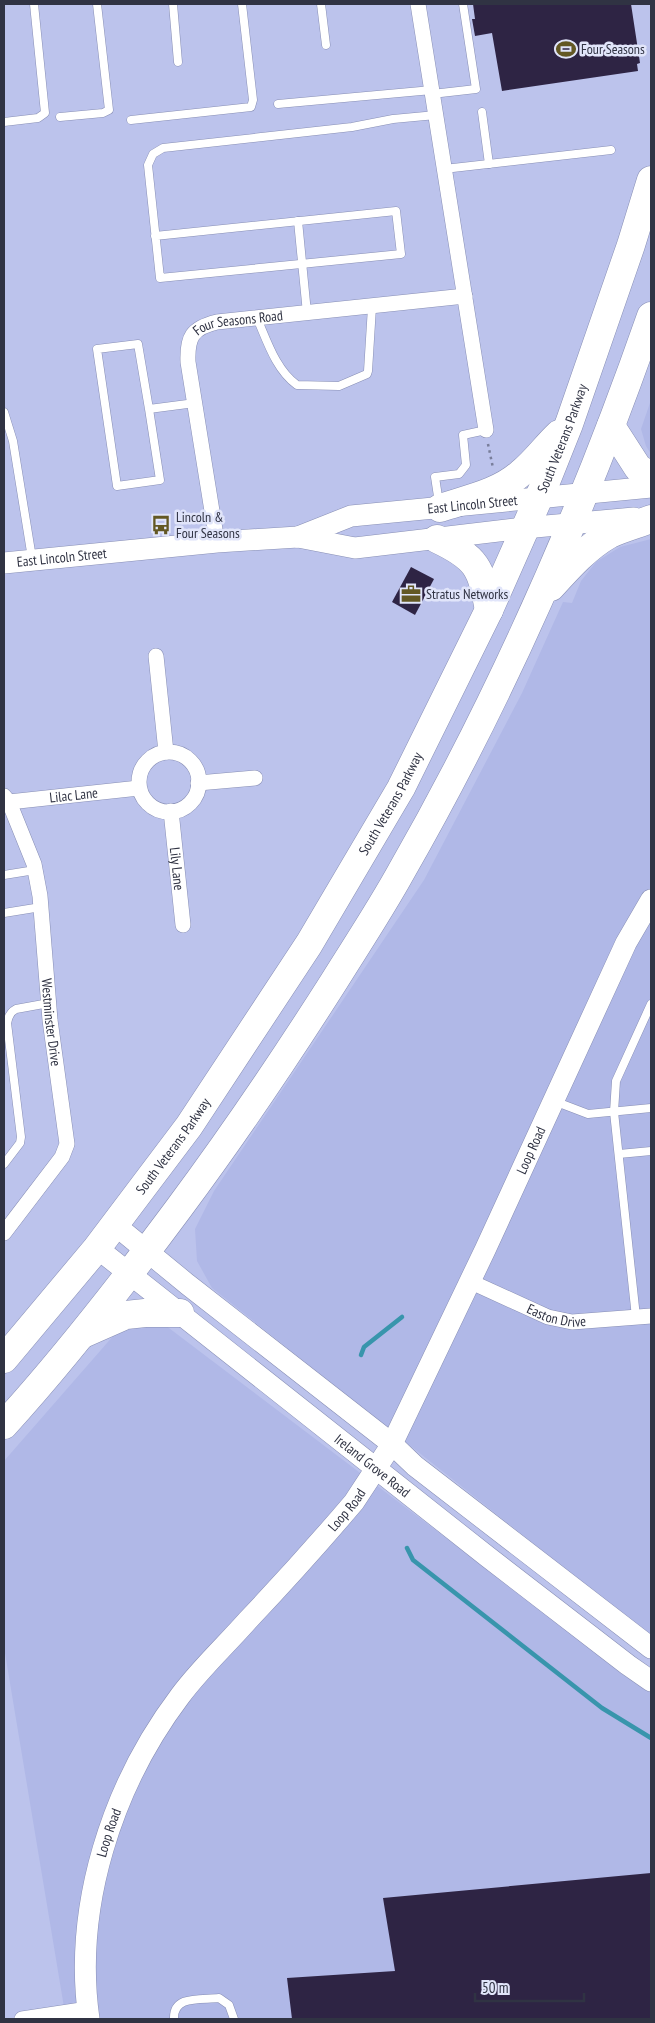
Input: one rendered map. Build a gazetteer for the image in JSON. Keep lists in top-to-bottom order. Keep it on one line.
{"streets":{"highway":["South Veterans Parkway"],"main road":["East Lincoln Street","Loop Road","Ireland Grove Road"],"street":["Four Seasons Road","Lilac Lane","Lily Lane","Westminster Drive","Easton Drive"]},"crossings":[["Four Seasons Road","East Lincoln Street"],["South Veterans Parkway","East Lincoln Street"],["South Veterans Parkway","Ireland Grove Road"],["Lilac Lane","Lily Lane"],["Lilac Lane","Westminster Drive"],["Loop Road","Easton Drive"],["Loop Road","Ireland Grove Road"]],"places":{"sports":["Four Seasons"],"bus stop":["Lincoln & Four Seasons"],"office":["Stratus Networks"]},"scale_bar":"50 m"}
